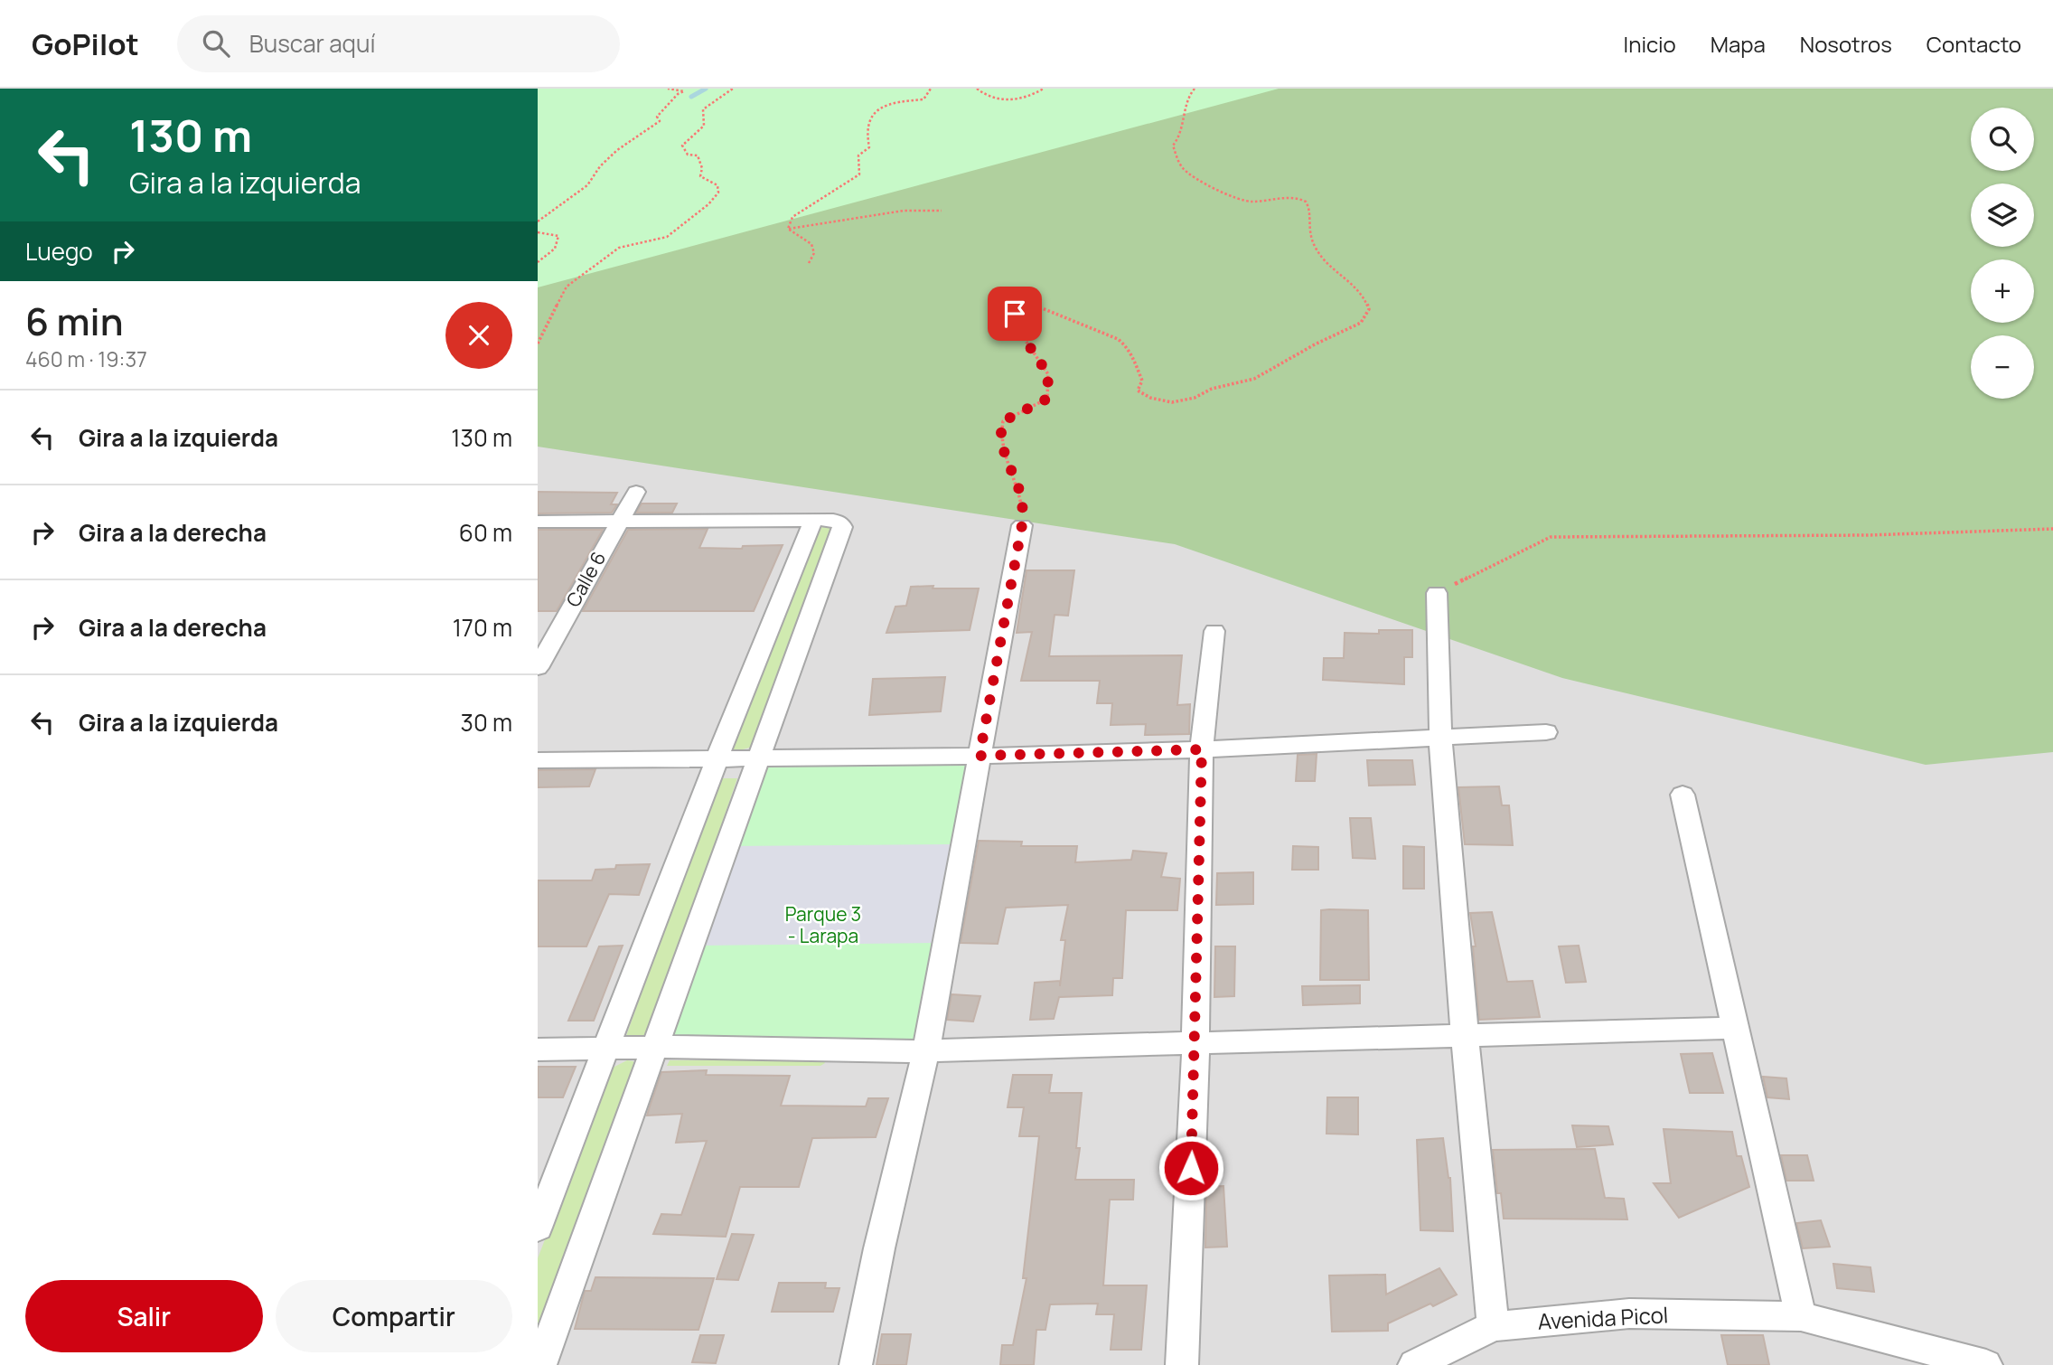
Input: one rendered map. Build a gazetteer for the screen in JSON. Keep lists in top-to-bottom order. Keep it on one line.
{"streets":{"street":["Calle 6","Avenida Picol"]},"parks":["Parque 3 - Larapa"],"page":{"header":"GoPilot","search":"Buscar aquí","nav":["Inicio","Mapa","Nosotros","Contacto"],"turn":["130 m","Gira a la izquierda"],"map_buttons":["+","−"],"then":"Luego","heading":["6 min","460 m · 19:37"],"list":[{"name":"Gira a la izquierda","value":"130 m"},{"name":"Gira a la derecha","value":"60 m"},{"name":"Gira a la derecha","value":"170 m"},{"name":"Gira a la izquierda","value":"30 m"}],"buttons":["Salir","Compartir"]}}
